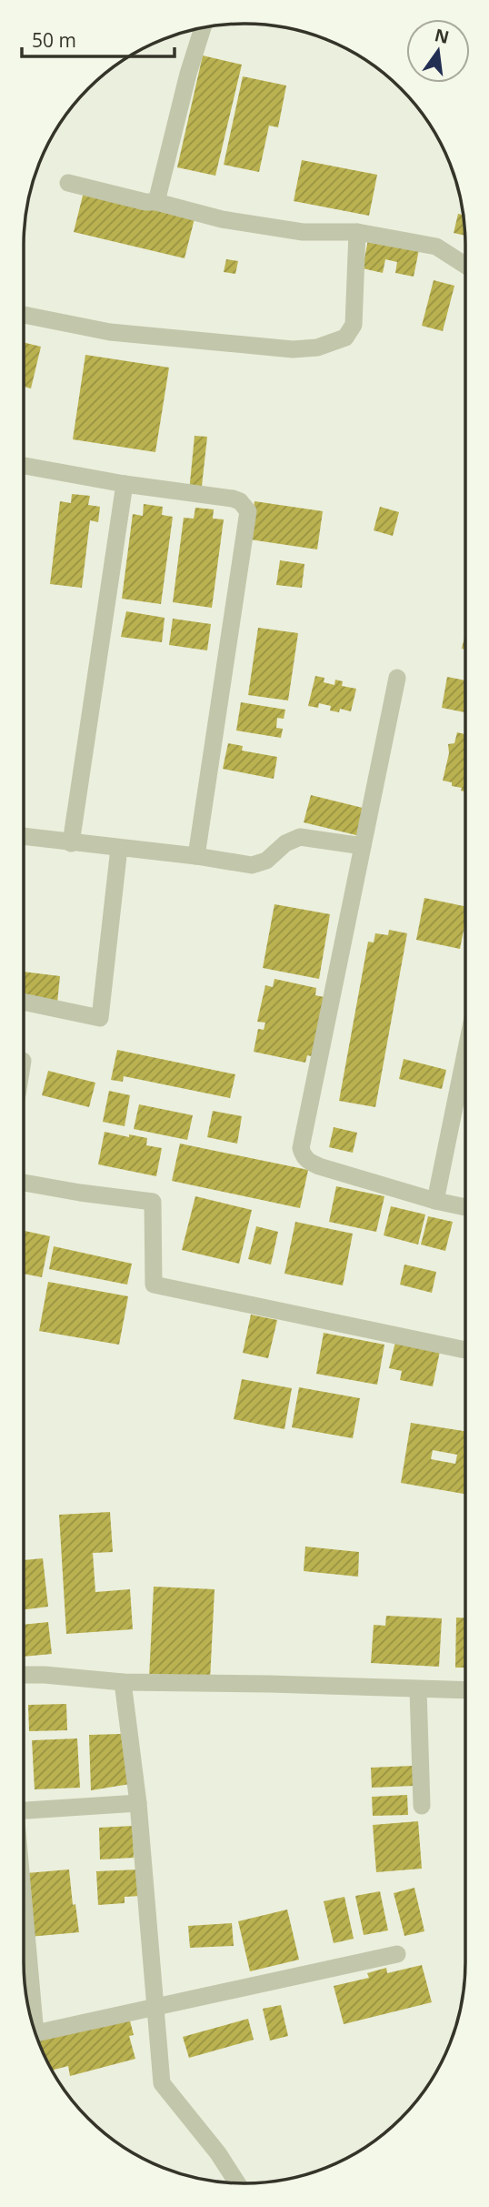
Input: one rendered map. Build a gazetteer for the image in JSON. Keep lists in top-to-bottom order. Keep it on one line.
{"scale_bar":"50 m","north":"top"}
